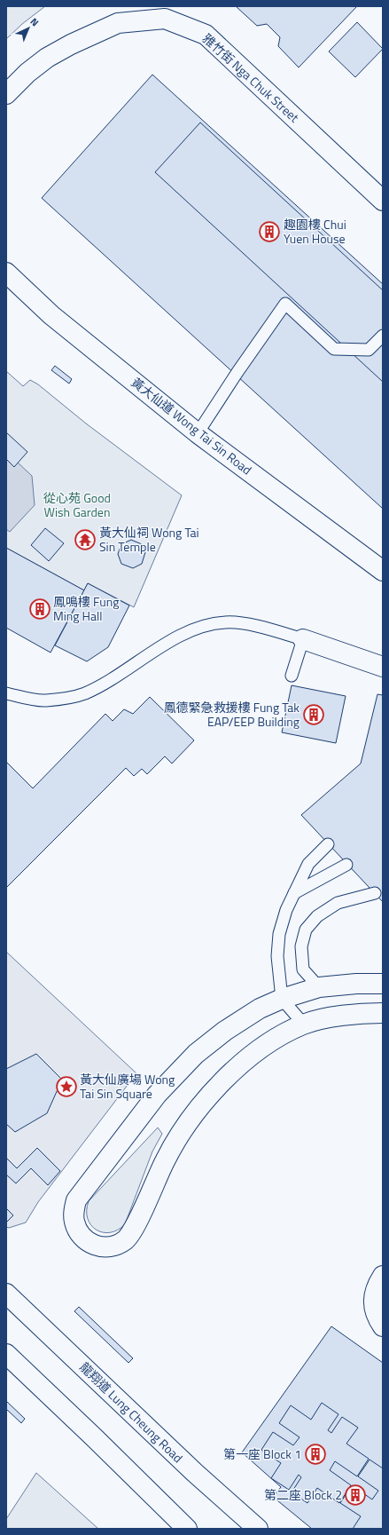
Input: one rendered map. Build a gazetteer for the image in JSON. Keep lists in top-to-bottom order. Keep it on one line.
{"streets":{"main road":["雅竹街 Nga Chuk Street","黃大仙道 Wong Tai Sin Road","龍翔道 Lung Cheung Road"]},"parks":["從心苑 Good Wish Garden"],"places":{"building":["趣園樓 Chui Yuen House","鳳鳴樓 Fung Ming Hall","鳳德緊急救援樓 Fung Tak EAP/EEP Building","第一座 Block 1","第二座 Block 2"],"temple":["黃大仙祠 Wong Tai Sin Temple"],"place":["黃大仙廣場 Wong Tai Sin Square"]},"north":"top right"}
